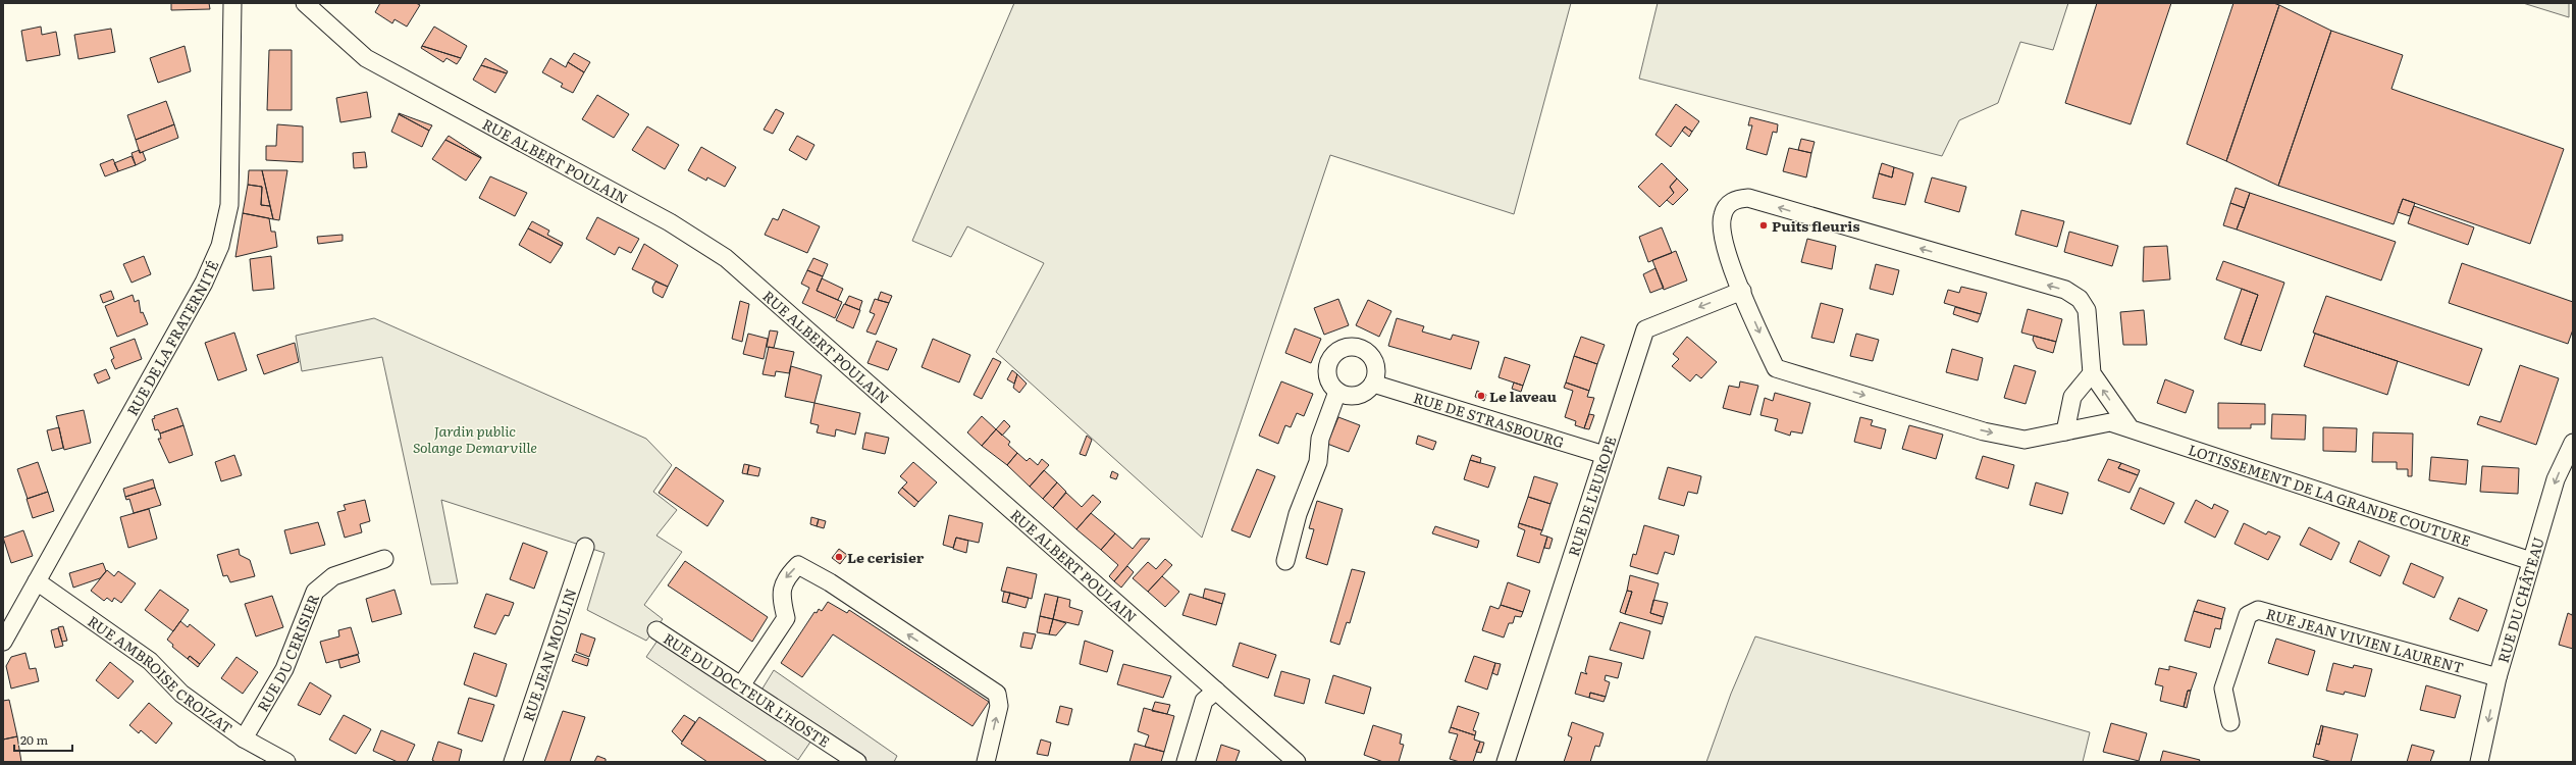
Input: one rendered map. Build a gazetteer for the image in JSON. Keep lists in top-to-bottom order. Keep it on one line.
{"streets":{"street":["RUE ALBERT POULAIN","RUE DE LA FRATERNITÉ","RUE DE STRASBOURG","LOTISSEMENT DE LA GRANDE COUTURE","RUE DE L'EUROPE","RUE DU CHÂTEAU","RUE JEAN VIVIEN LAURENT","RUE DU CERISIER","RUE JEAN MOULIN","RUE AMBROISE CROIZAT","RUE DU DOCTEUR L'HOSTE"]},"crossings":[["RUE DE LA FRATERNITÉ","RUE AMBROISE CROIZAT"],["RUE DE STRASBOURG","RUE DE L'EUROPE"],["LOTISSEMENT DE LA GRANDE COUTURE","RUE DE L'EUROPE"],["LOTISSEMENT DE LA GRANDE COUTURE","RUE DU CHÂTEAU"],["RUE DU CHÂTEAU","RUE JEAN VIVIEN LAURENT"],["RUE DU CERISIER","RUE AMBROISE CROIZAT"]],"one_way":["RUE DE L'EUROPE","RUE DU CHÂTEAU"],"parks":["Jardin public Solange Demarville"],"places":["Puits fleuris","Le laveau","Le cerisier"],"scale_bar":"20 m"}
